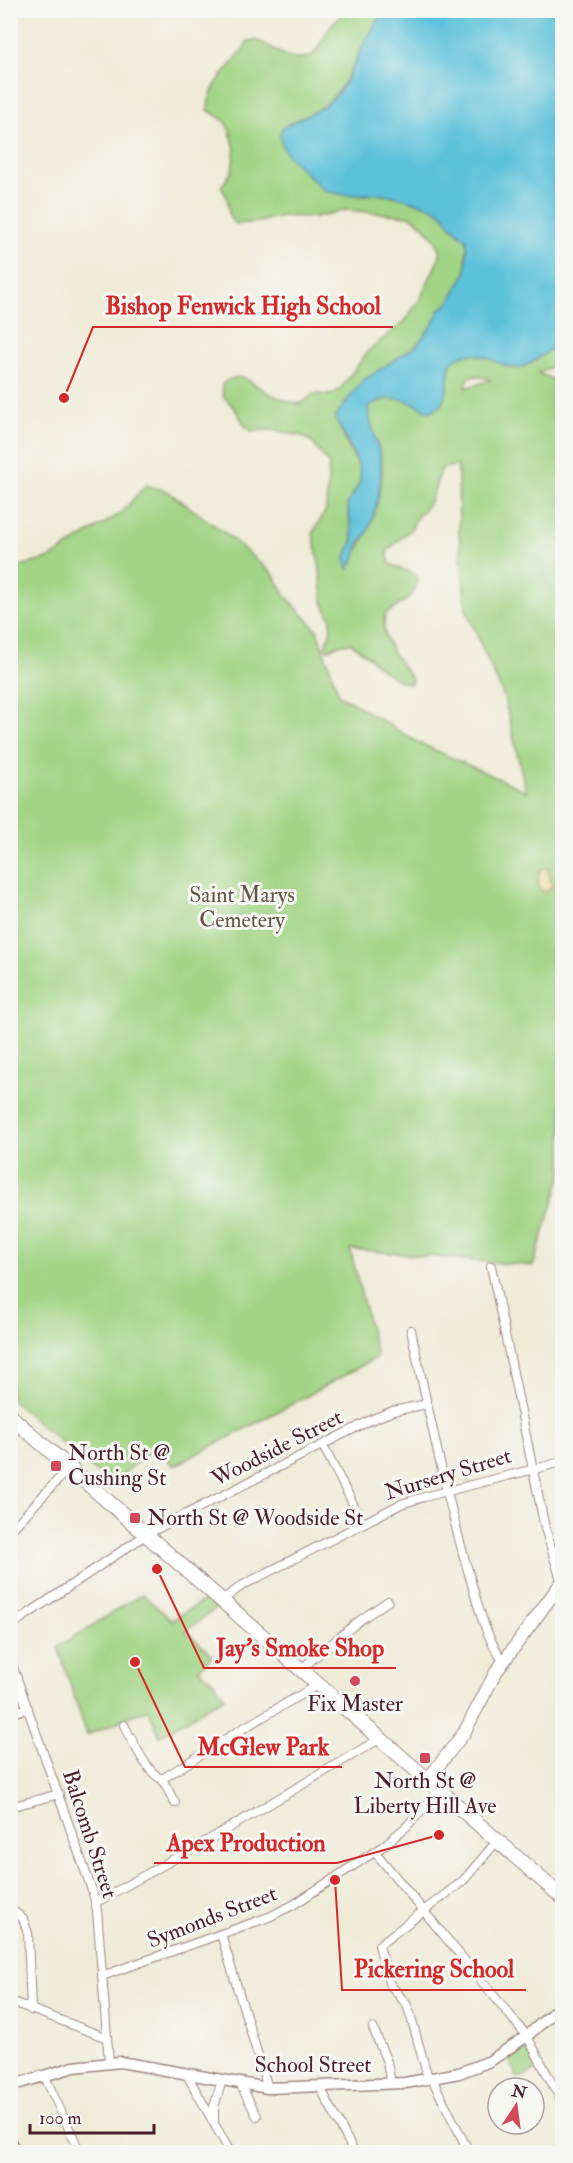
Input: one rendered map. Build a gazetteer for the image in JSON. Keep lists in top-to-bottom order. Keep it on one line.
{"streets":{"street":["Woodside Street","Nursery Street","Balcomb Street","Symonds Street","School Street"]},"crossings":[["Balcomb Street","Symonds Street"],["Balcomb Street","School Street"]],"parks":["Saint Marys Cemetery"],"places":{"other":["Bishop Fenwick High School","Jay's Smoke Shop","McGlew Park","Fix Master","Apex Production","Pickering School"],"transit":["North St @ Cushing St","North St @ Woodside St","North St @ Liberty Hill Ave"]},"scale_bar":"100 m","north":"top"}
